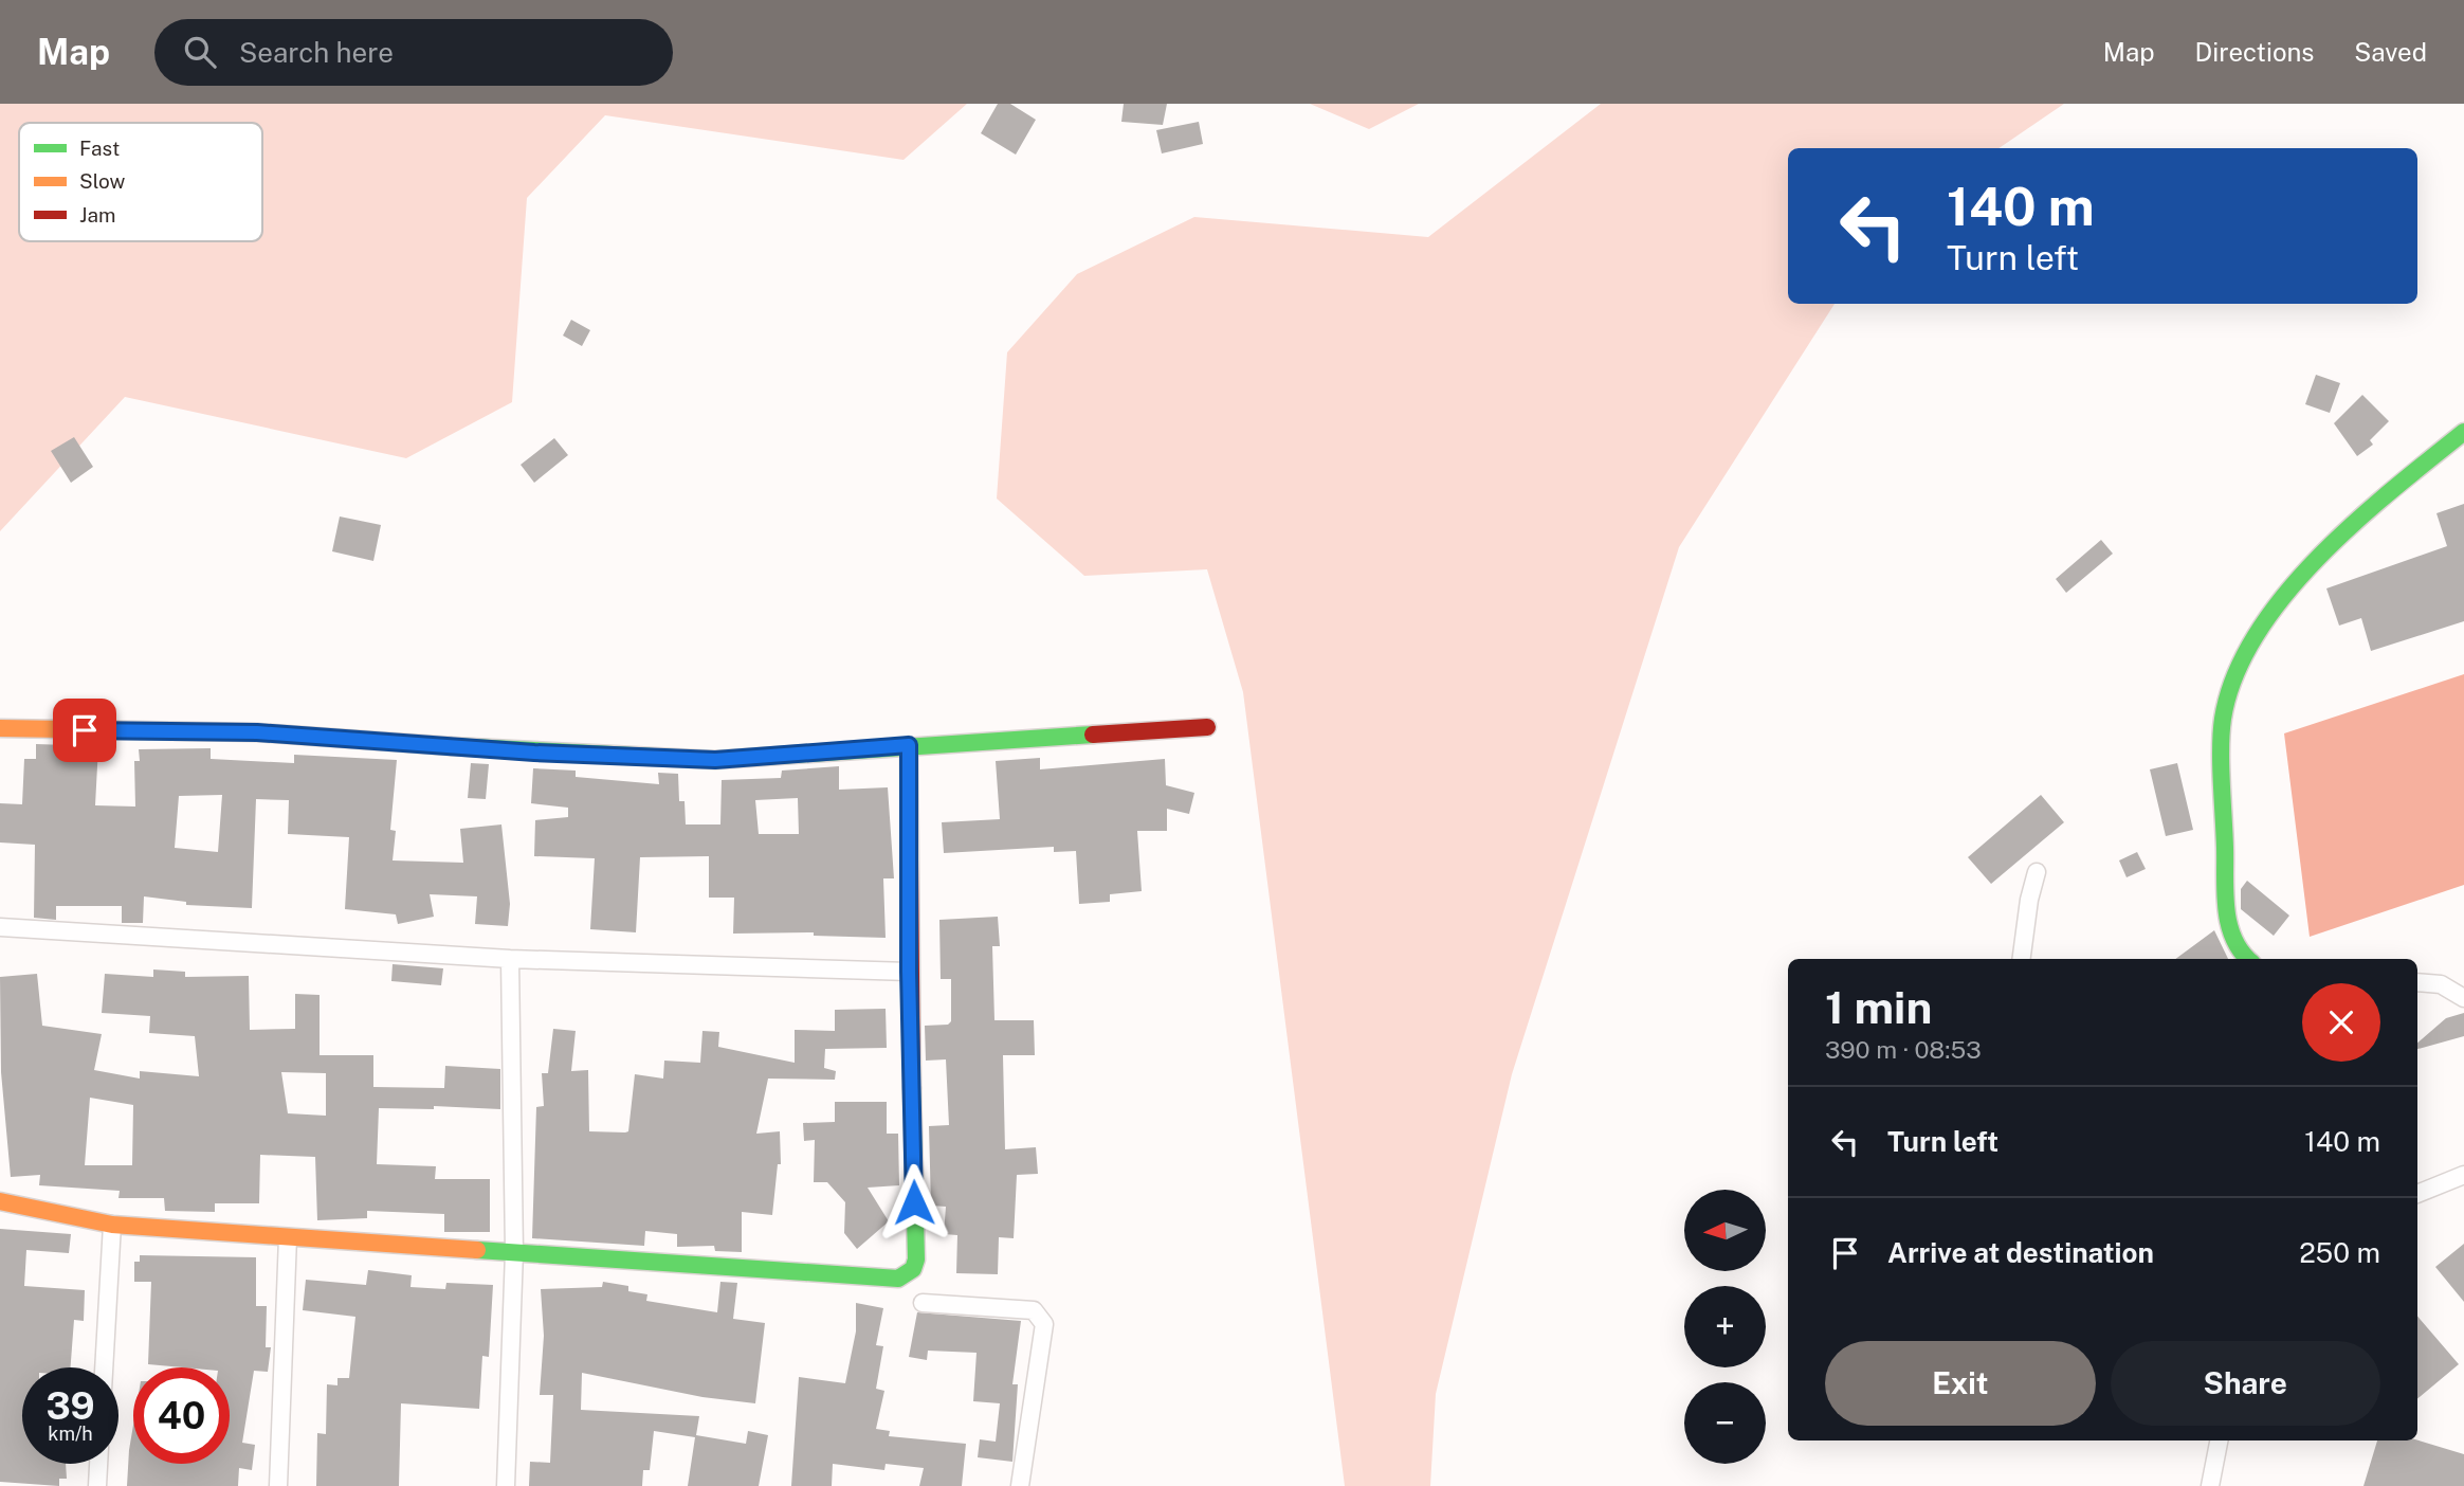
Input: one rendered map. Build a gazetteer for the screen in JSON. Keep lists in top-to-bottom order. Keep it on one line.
{"legend":["Fast","Slow","Jam"],"north":"left","page":{"header":"Map","search":"Search here","nav":["Map","Directions","Saved"],"turn":["140 m","Turn left"],"heading":["1 min","390 m · 08:53"],"list":[{"name":"Turn left","value":"140 m"},{"name":"Arrive at destination","value":"250 m"}],"map_buttons":["+","−"],"buttons":["Exit","Share"],"speed":"39 km/h","limit":"40"}}
